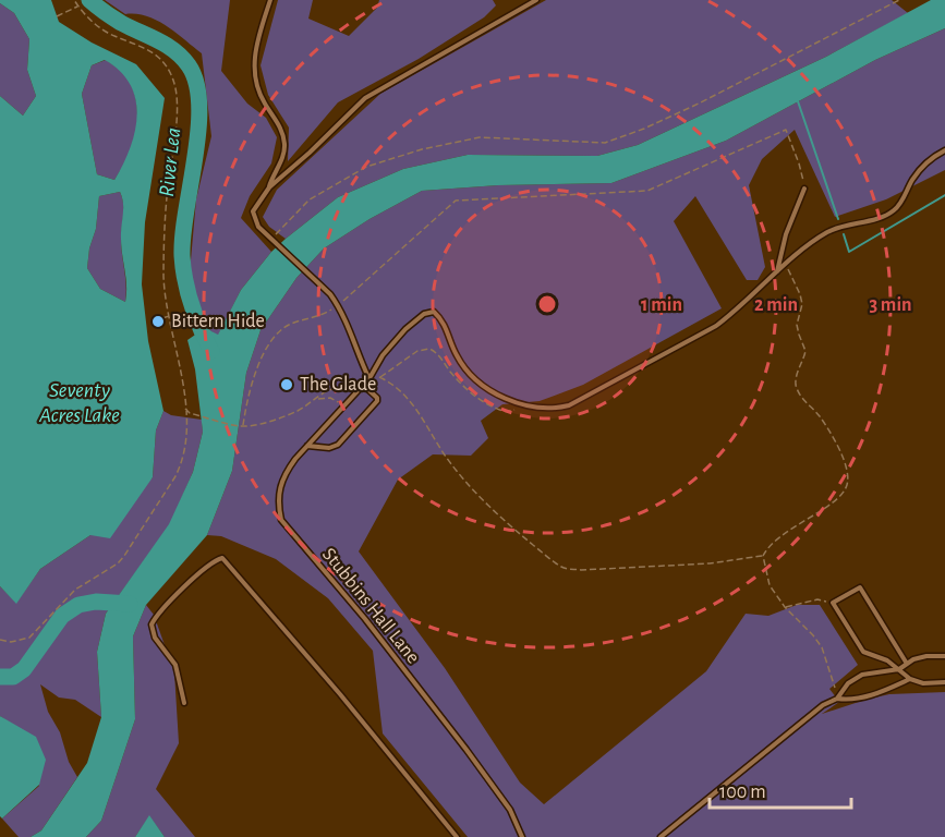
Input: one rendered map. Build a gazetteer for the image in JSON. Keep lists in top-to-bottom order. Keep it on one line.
{"streets":{"lane":["Stubbins Hall Lane"]},"water":["River Lea","Seventy Acres Lake"],"places":["Bittern Hide","The Glade"],"scale_bar":"100 m","rings":["1 min","2 min","3 min"]}
